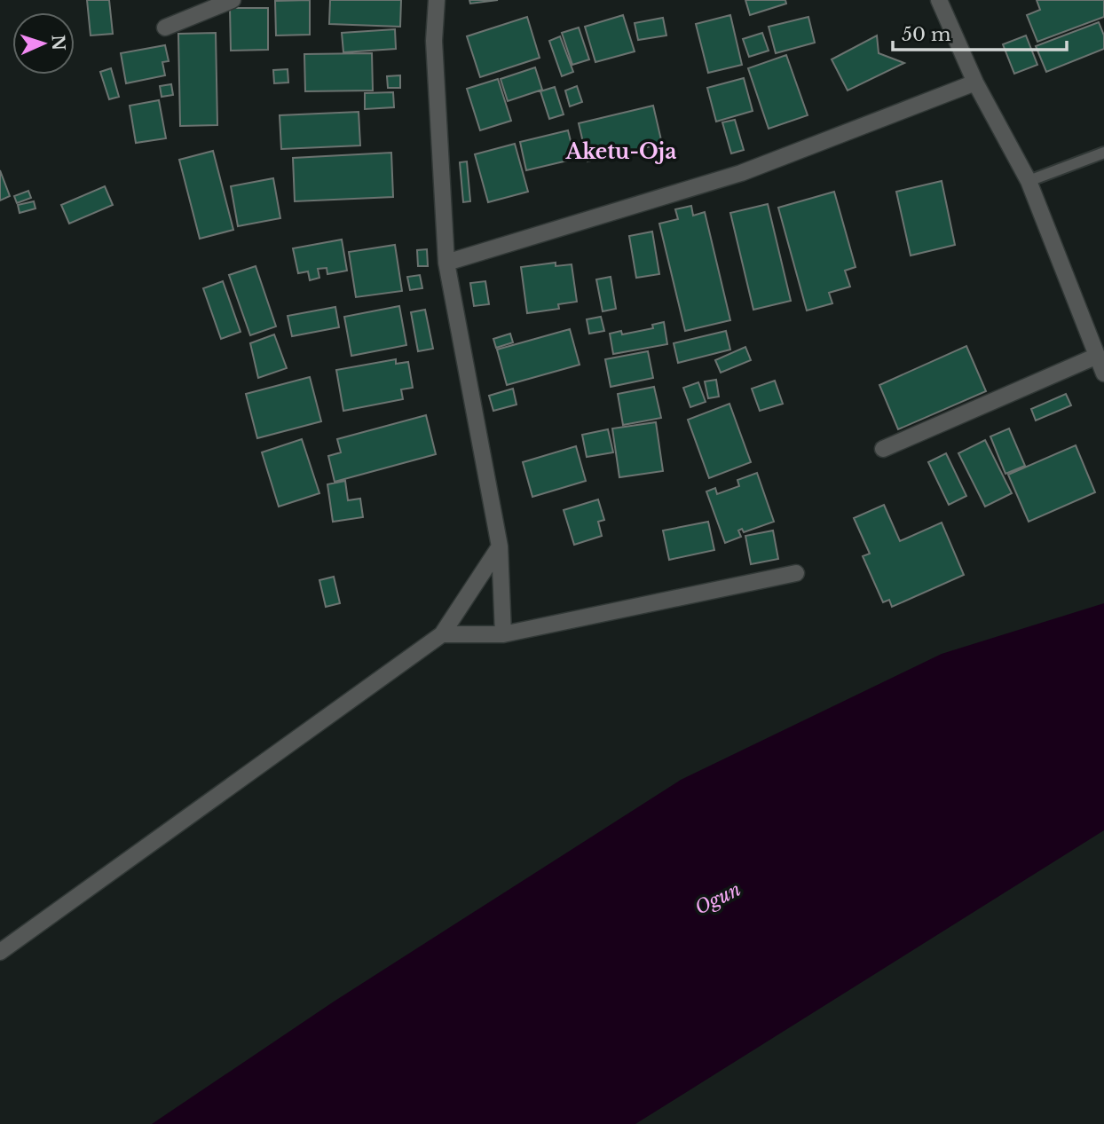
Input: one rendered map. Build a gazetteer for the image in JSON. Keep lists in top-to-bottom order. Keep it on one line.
{"districts":["Aketu-Oja"],"water":["Ogun"],"scale_bar":"50 m","north":"right"}
